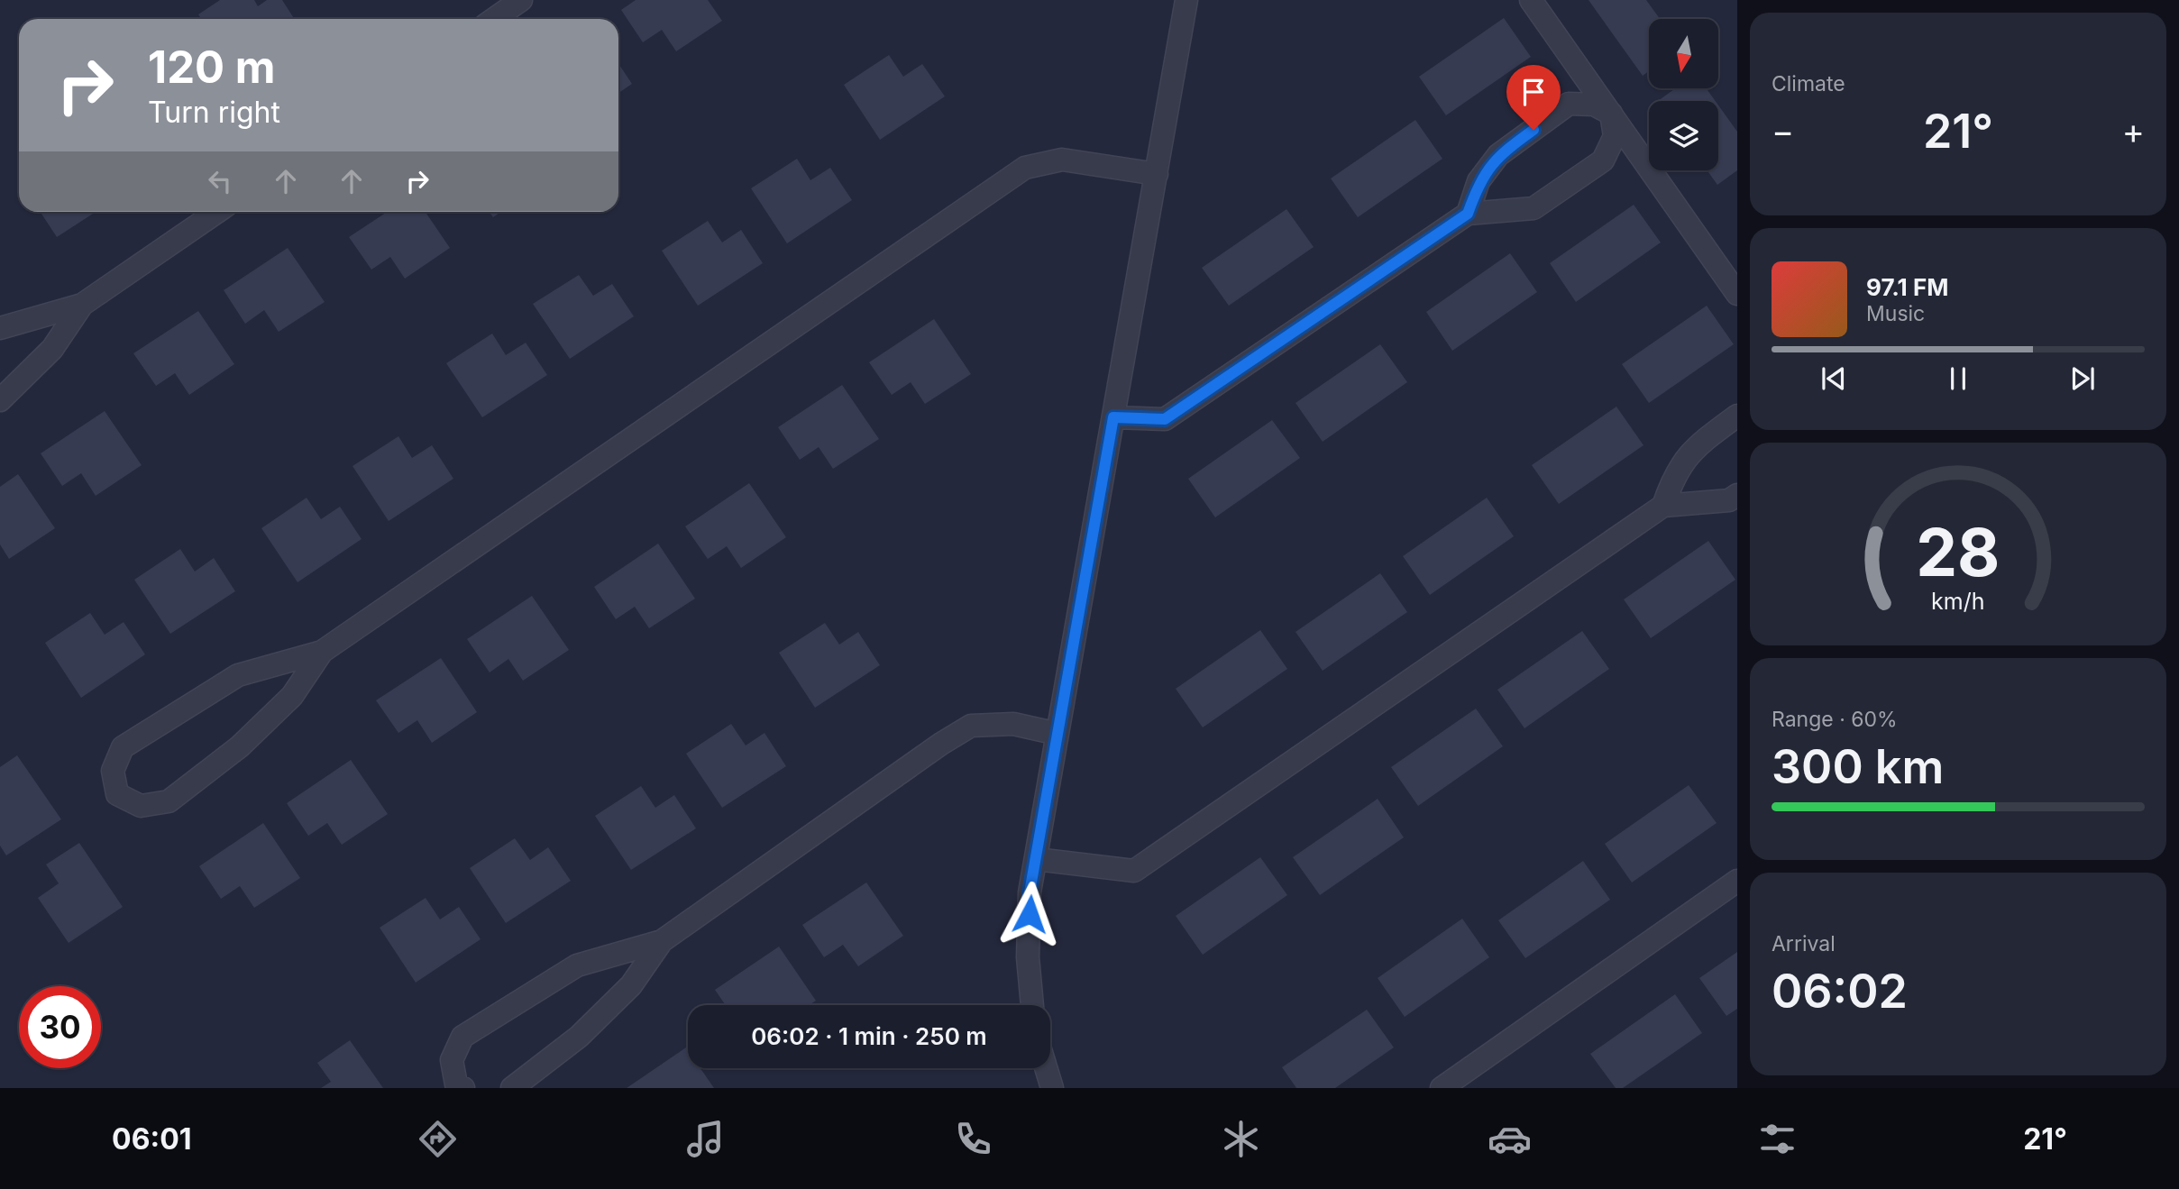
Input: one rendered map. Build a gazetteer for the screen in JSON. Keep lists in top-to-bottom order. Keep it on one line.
{"north":"bottom","page":{"tile":["Climate",["Range · 60%","300 km"],["Arrival","06:02"]],"turn":["120 m","Turn right"],"heat":["−","21°","+"],"song":["97.1 FM","Music"],"limit":"30","trip":"06:02 · 1 min · 250 m","tabs":["06:01","21°"],"gauge":["28","km/h"]}}
